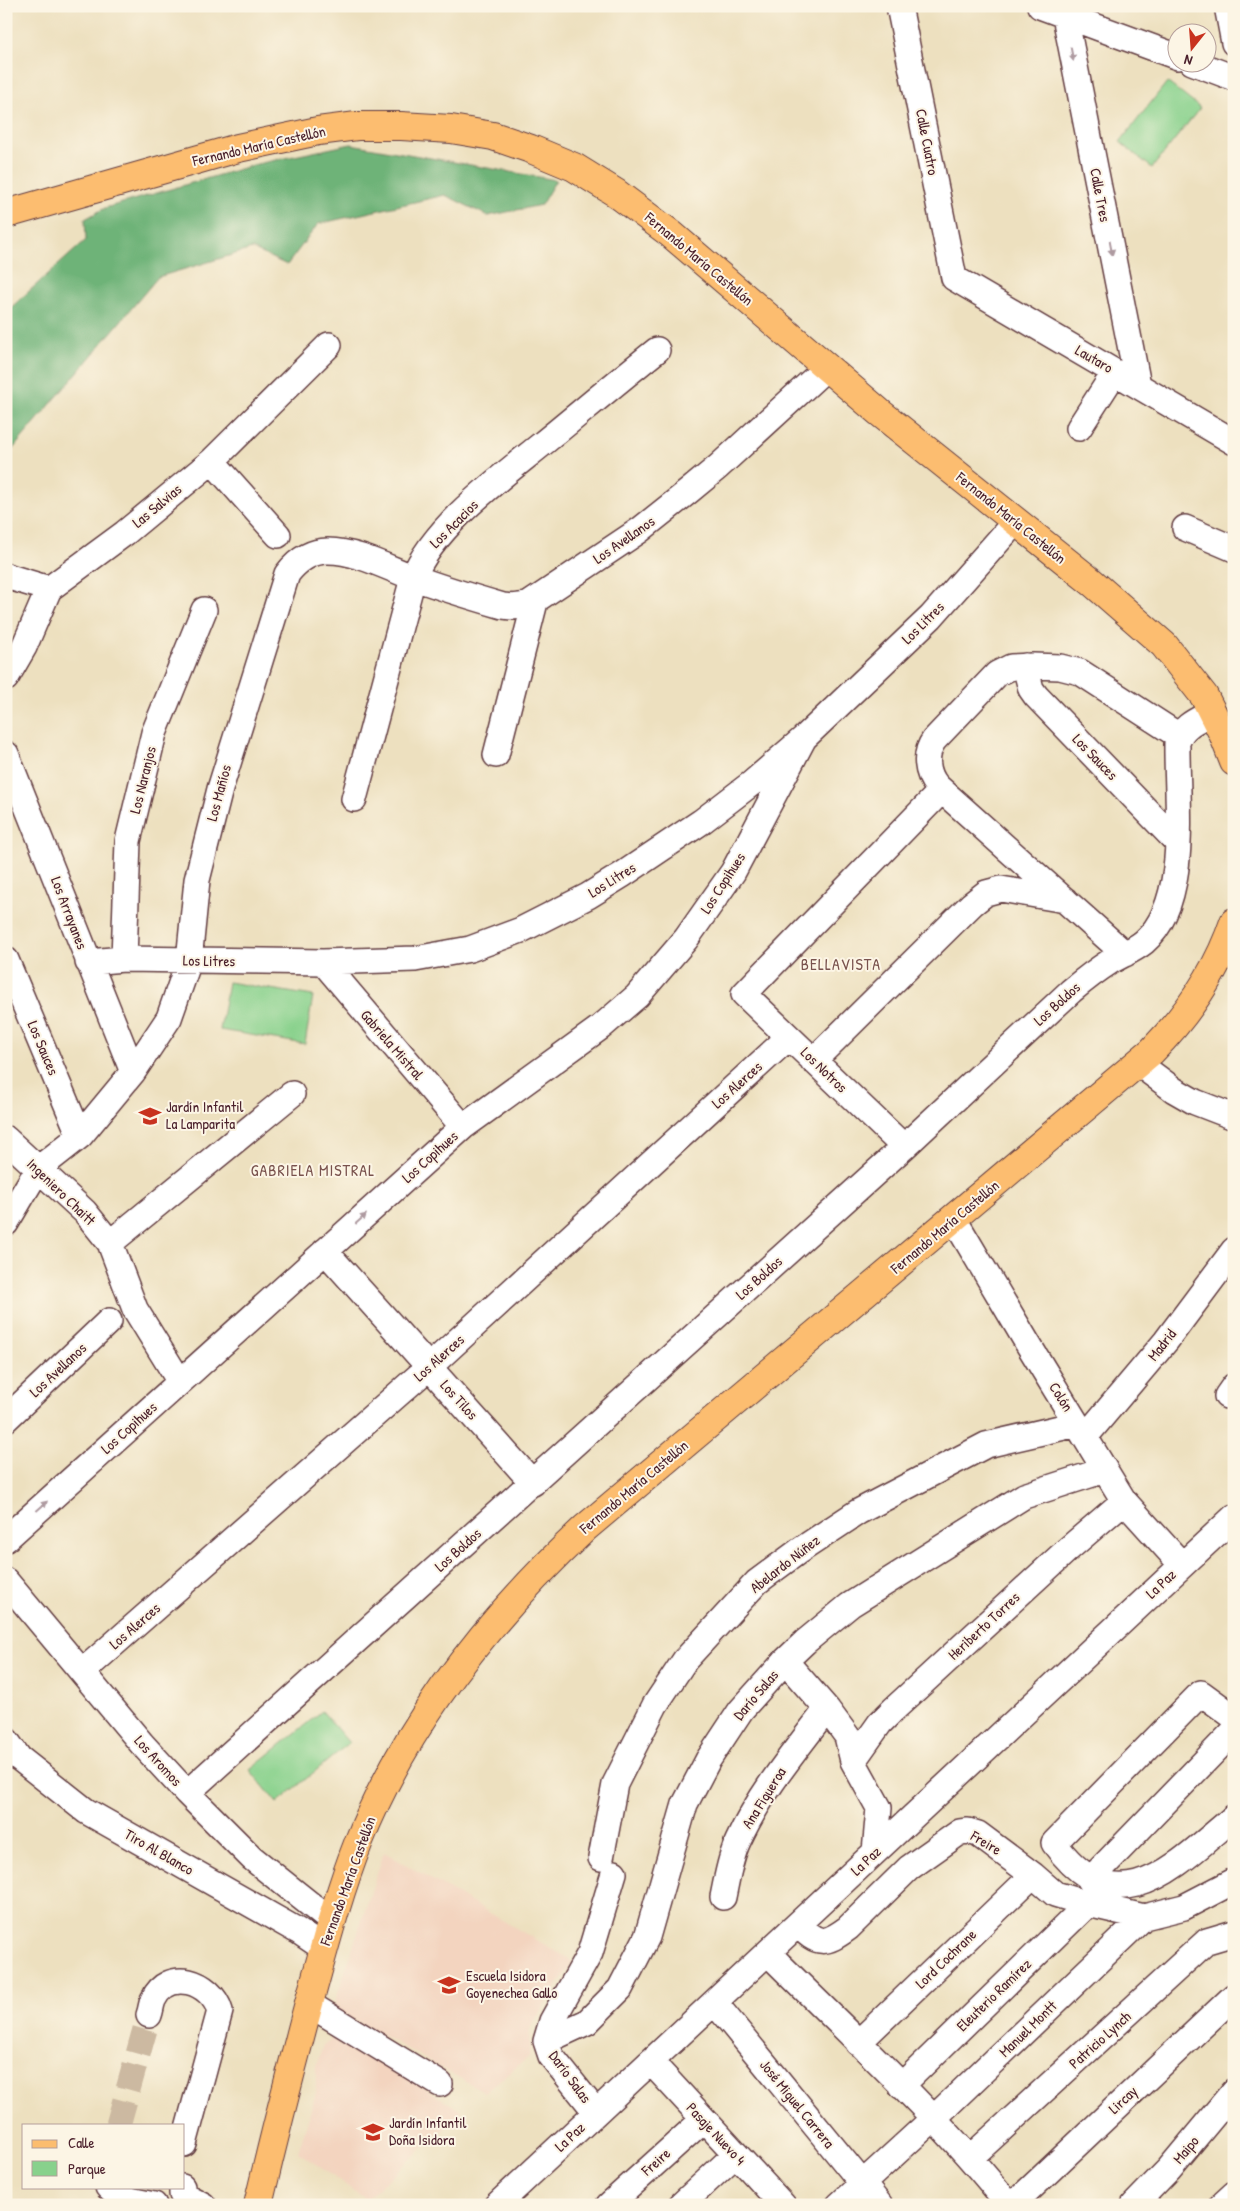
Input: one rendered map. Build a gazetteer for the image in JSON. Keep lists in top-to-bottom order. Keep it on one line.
{"streets":{"main road":["Fernando María Castellón"],"street":["Calle Cuatro","Calle Tres","Lautaro","Las Salvias","Los Acacios","Los Avellanos","Los Litres","Los Sauces","Los Naranjos","Los Mañíos","Los Copihues","Los Arrayanes","Los Boldos","Gabriela Mistral","Los Notros","Los Alerces","Ingeniero Chaitt","Madrid","Colón","Los Tilos","Abelardo Núñez","La Paz","Heriberto Torres","Darío Salas","Los Aromos","Ana Figueroa","Freire","Tiro Al Blanco","Lord Cochrane","Eleuterio Ramírez","Manuel Montt","Patricio Lynch","Lircay","José Miguel Carrera","Pasaje Nuevo 4","Maipo"]},"crossings":[["Calle Cuatro","Lautaro"],["Fernando María Castellón","Los Avellanos"],["Fernando María Castellón","Los Litres"],["Fernando María Castellón","Colón"],["Fernando María Castellón","Los Aromos"],["Fernando María Castellón","Tiro Al Blanco"],["Calle Tres","Lautaro"],["Los Acacios","Los Mañíos"],["Los Avellanos","Los Mañíos"],["Los Litres","Los Naranjos"],["Los Litres","Los Mañíos"],["Los Litres","Los Copihues"],["Los Litres","Los Arrayanes"],["Los Litres","Gabriela Mistral"],["Los Sauces","Los Mañíos"],["Los Sauces","Los Boldos"],["Los Mañíos","Los Arrayanes"],["Los Mañíos","Ingeniero Chaitt"],["Los Copihues","Gabriela Mistral"],["Los Copihues","Ingeniero Chaitt"],["Los Copihues","Los Tilos"],["Los Boldos","Los Notros"],["Los Boldos","Los Tilos"],["Los Boldos","Los Aromos"],["Los Notros","Los Alerces"],["Los Alerces","Los Tilos"],["Los Alerces","Los Aromos"],["Madrid","Colón"],["Madrid","Abelardo Núñez"],["Colón","Abelardo Núñez"],["Colón","La Paz"],["Colón","Heriberto Torres"],["Colón","Darío Salas"],["Abelardo Núñez","Darío Salas"],["La Paz","Darío Salas"],["La Paz","Freire"],["La Paz","José Miguel Carrera"],["La Paz","Pasaje Nuevo 4"],["Freire","Lord Cochrane"],["Freire","Eleuterio Ramírez"],["Freire","Manuel Montt"],["Freire","Pasaje Nuevo 4"],["Manuel Montt","José Miguel Carrera"]],"one_way":["Calle Tres","Los Copihues"],"districts":["BELLAVISTA","GABRIELA MISTRAL"],"places":{"school or university":["Jardín Infantil La Lamparita","Escuela Isidora Goyenechea Gallo","Jardín Infantil Doña Isidora"]},"legend":["Calle","Parque"],"north":"bottom"}
